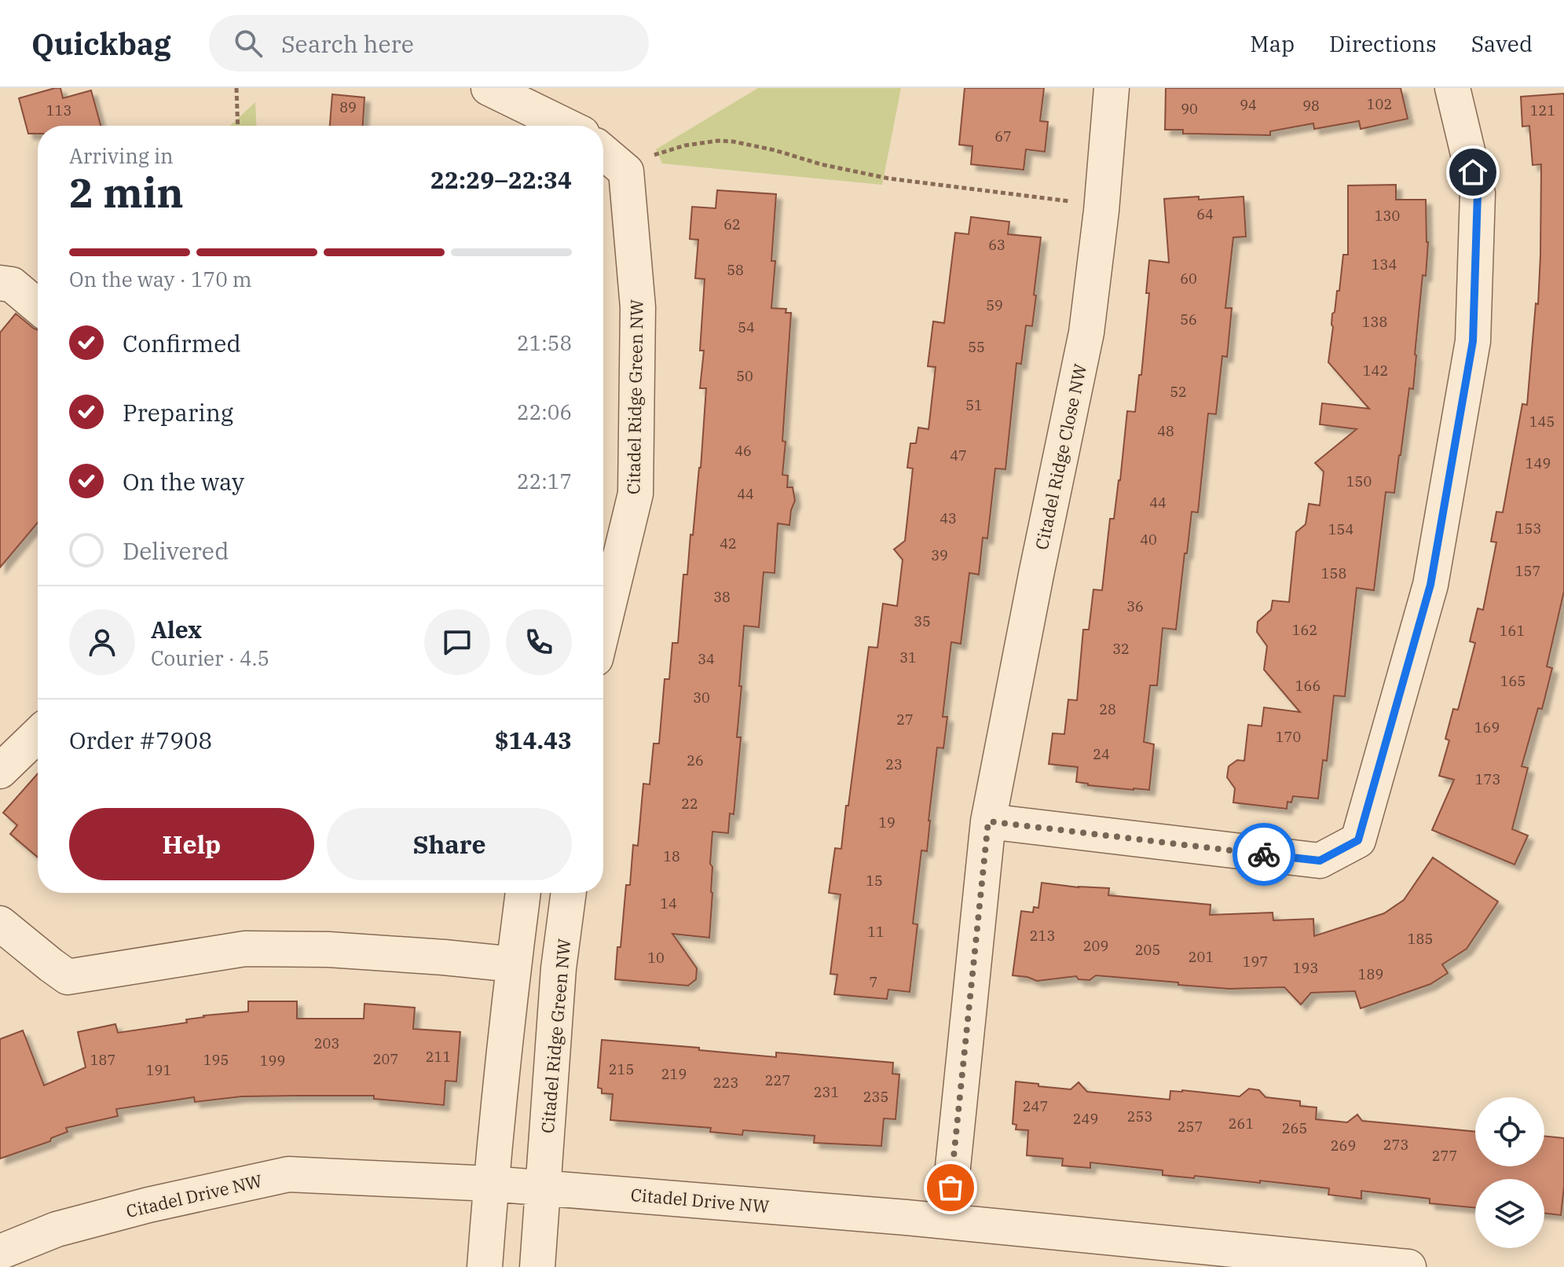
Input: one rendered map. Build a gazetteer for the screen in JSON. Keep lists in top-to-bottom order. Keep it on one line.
{"streets":{"street":["Citadel Ridge Green NW","Citadel Ridge Close NW","Citadel Drive NW"]},"crossings":[["Citadel Ridge Green NW","Citadel Drive NW"],["Citadel Ridge Close NW","Citadel Drive NW"]],"house_numbers":["102","94","98","89","90","113","121","67","64","130","62","63","134","58","60","59","56","138","54","55","142","50","52","51","145","48","46","47","149","150","44","44","43","153","154","40","42","39","157","158","38","36","35","162","161","32","31","34","165","166","30","28","27","169","170","24","26","23","173","22","19","18","15","14","11","213","185","209","205","201","10","197","193","189","7","203","211","207","187","195","199","215","191","219","227","223","231","235","247","253","249","261","257","265","273","269","277"],"page":{"header":"Quickbag","search":"Search here","nav":["Map","Directions","Saved"],"heading":["2 min","Arriving in","22:29–22:34"],"panel":["Alex","Courier · 4.5","Order #7908","$14.43"],"bar":"On the way · 170 m","list":[["Confirmed","21:58"],["Preparing","22:06"],["On the way","22:17"],"Delivered"],"buttons":["Help","Share"]}}
